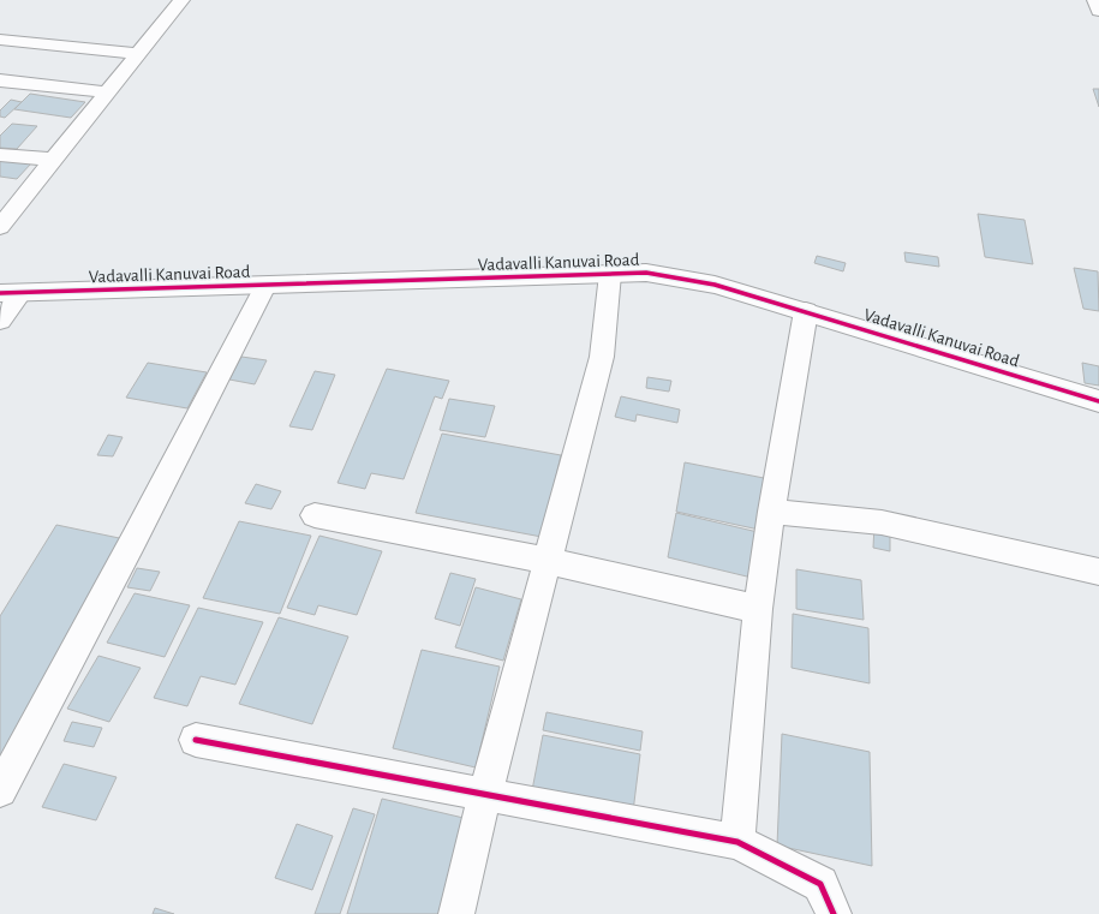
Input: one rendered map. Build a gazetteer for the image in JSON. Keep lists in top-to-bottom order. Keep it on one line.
{"streets":{"street":["Vadavalli Kanuvai Road"]}}
